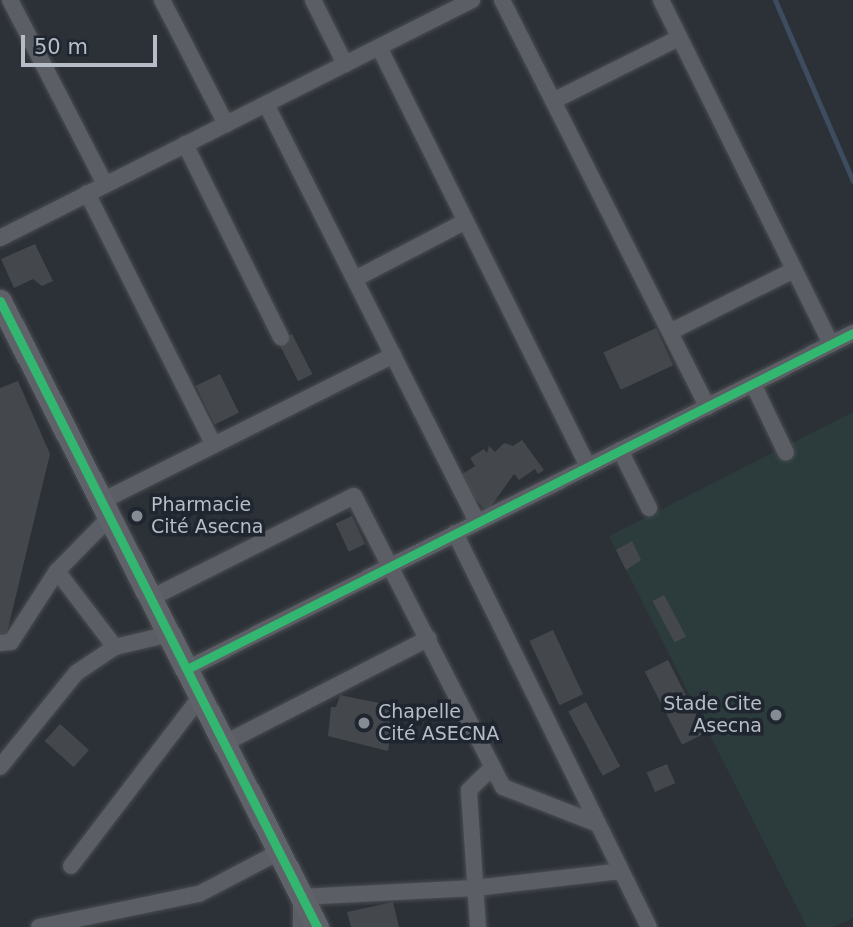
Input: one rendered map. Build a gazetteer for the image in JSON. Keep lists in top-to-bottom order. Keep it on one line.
{"places":["Pharmacie Cité Asecna","Stade Cite Asecna","Chapelle Cité ASECNA"],"scale_bar":"50 m"}
